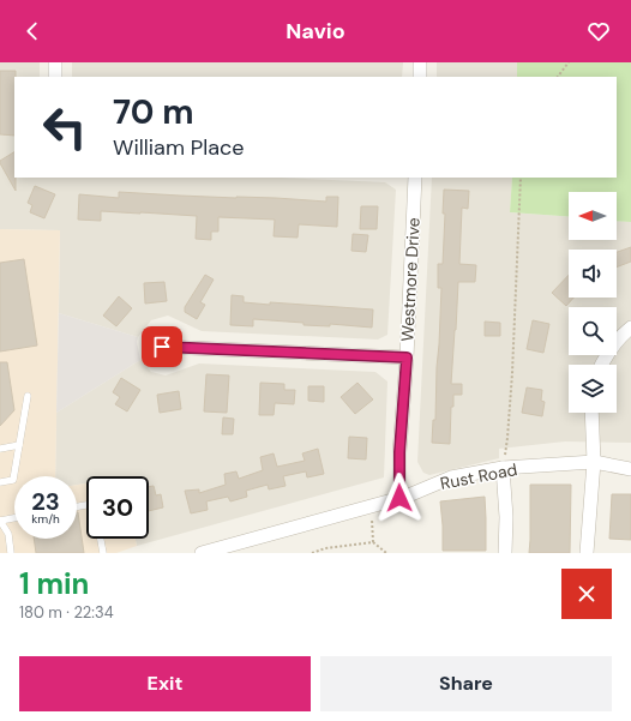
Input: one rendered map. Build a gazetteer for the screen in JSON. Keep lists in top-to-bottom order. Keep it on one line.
{"streets":{"street":["Westmore Drive","Rust Road"]},"crossings":[["Westmore Drive","Rust Road"]],"north":"left","page":{"header":"Navio","turn":["70 m","William Place"],"speed":"23 km/h","limit":"30","heading":["1 min","180 m · 22:34"],"buttons":["Exit","Share"]}}
